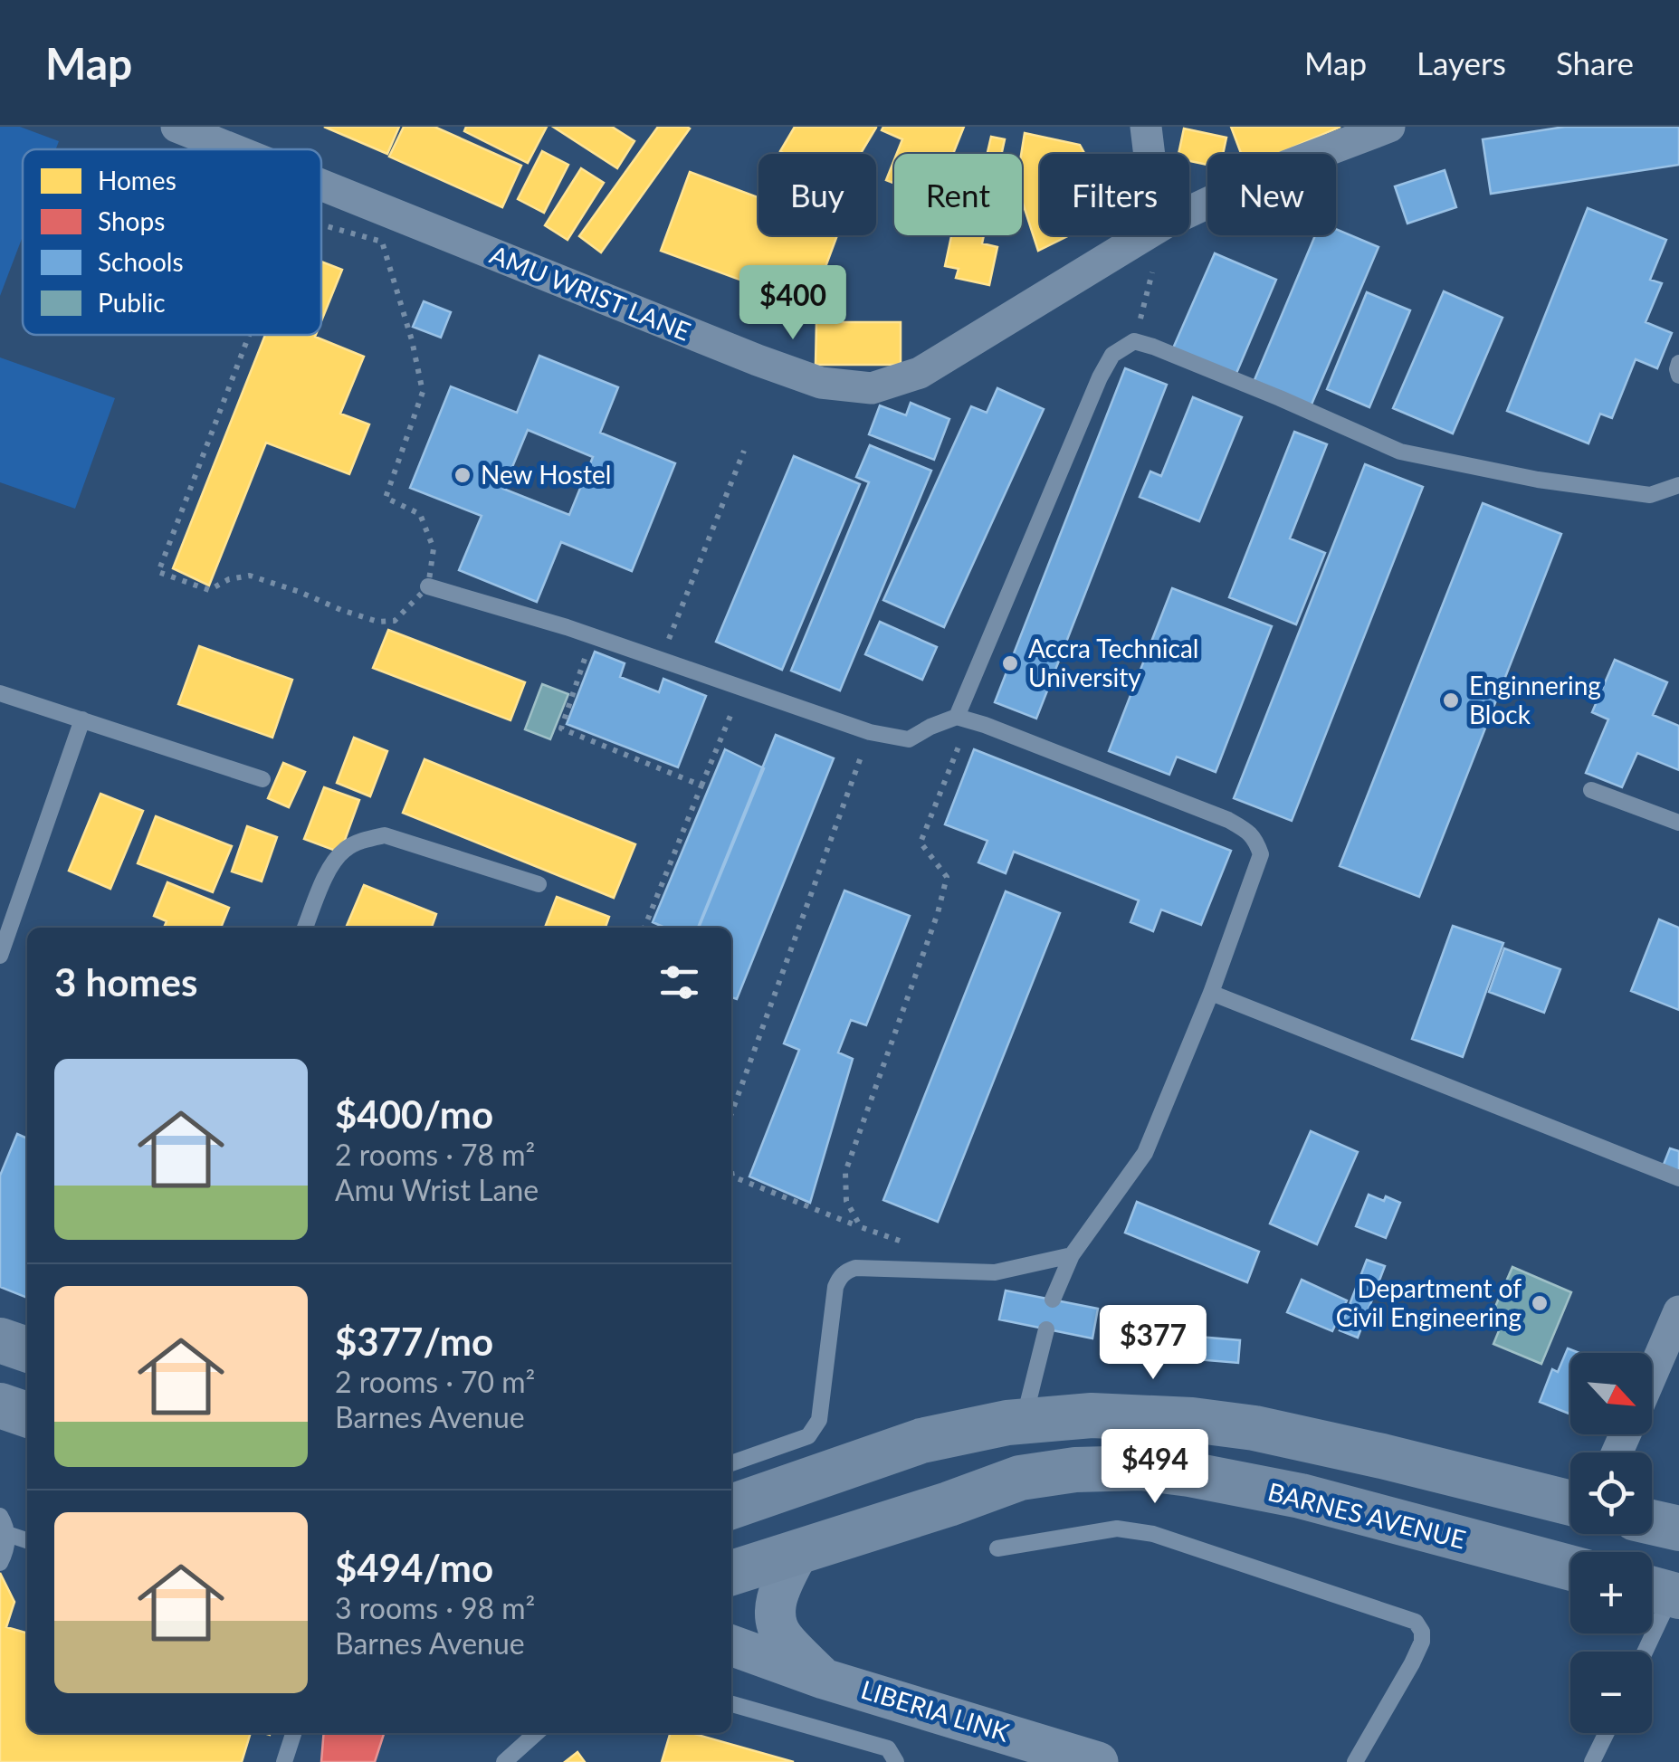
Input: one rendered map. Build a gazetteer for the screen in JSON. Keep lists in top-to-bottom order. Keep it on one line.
{"streets":{"main road":["BARNES AVENUE"],"street":["AMU WRIST LANE","LIBERIA LINK"]},"crossings":[["BARNES AVENUE","LIBERIA LINK"]],"places":["New Hostel","Accra Technical University","Enginnering Block","Department of Civil Engineering"],"legend":["Homes","Shops","Schools","Public"],"north":"bottom right","page":{"header":"Map","nav":["Map","Layers","Share"],"chip":["Buy","Rent","Filters","New"],"price":["$400","$377","$494"],"heading":"3 homes","list":[{"name":"$400/mo","note":"2 rooms · 78 m² · Amu Wrist Lane"},{"name":"$377/mo","note":"2 rooms · 70 m² · Barnes Avenue"},{"name":"$494/mo","note":"3 rooms · 98 m² · Barnes Avenue"}],"map_buttons":["+","−"]}}
